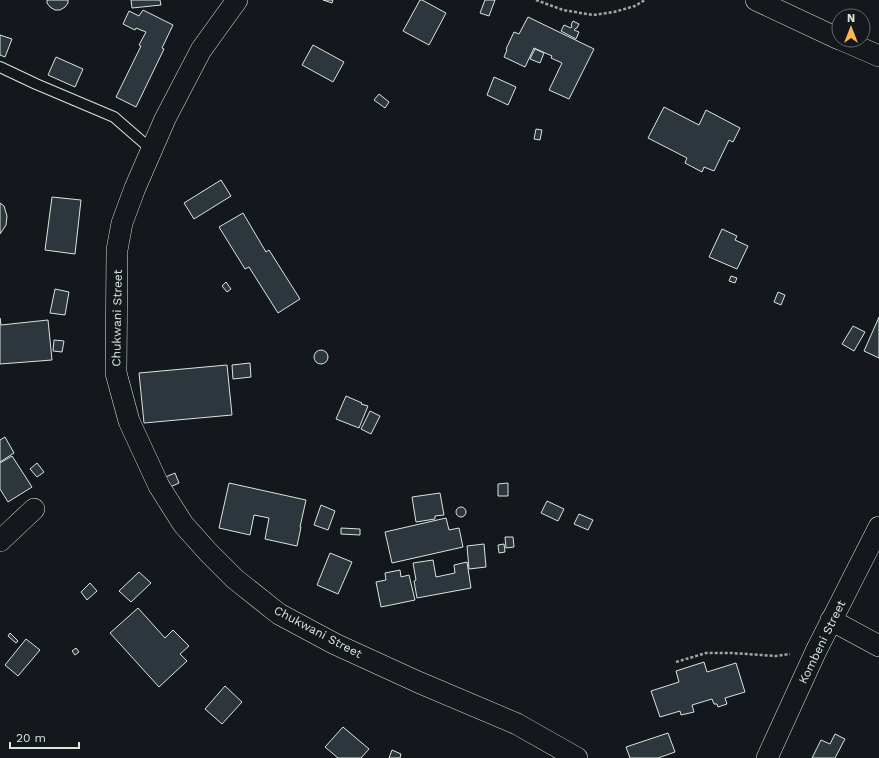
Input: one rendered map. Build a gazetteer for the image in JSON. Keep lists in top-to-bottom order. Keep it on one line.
{"streets":{"street":["Chukwani Street","Kombeni Street"]},"scale_bar":"20 m","north":"top"}
